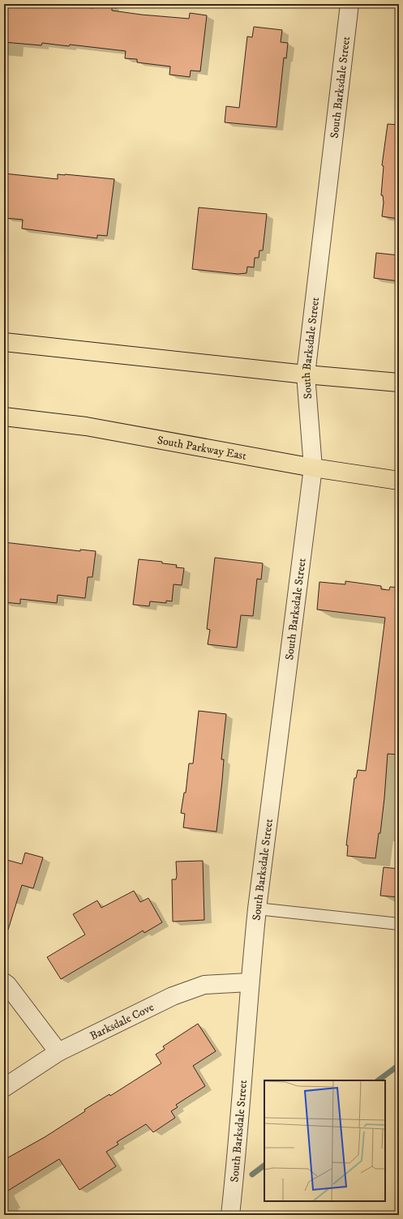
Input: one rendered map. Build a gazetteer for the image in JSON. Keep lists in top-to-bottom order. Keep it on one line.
{"streets":{"main road":["South Parkway East"],"street":["South Barksdale Street","Barksdale Cove"]},"crossings":[["South Barksdale Street","South Parkway East"],["South Barksdale Street","Barksdale Cove"]]}
